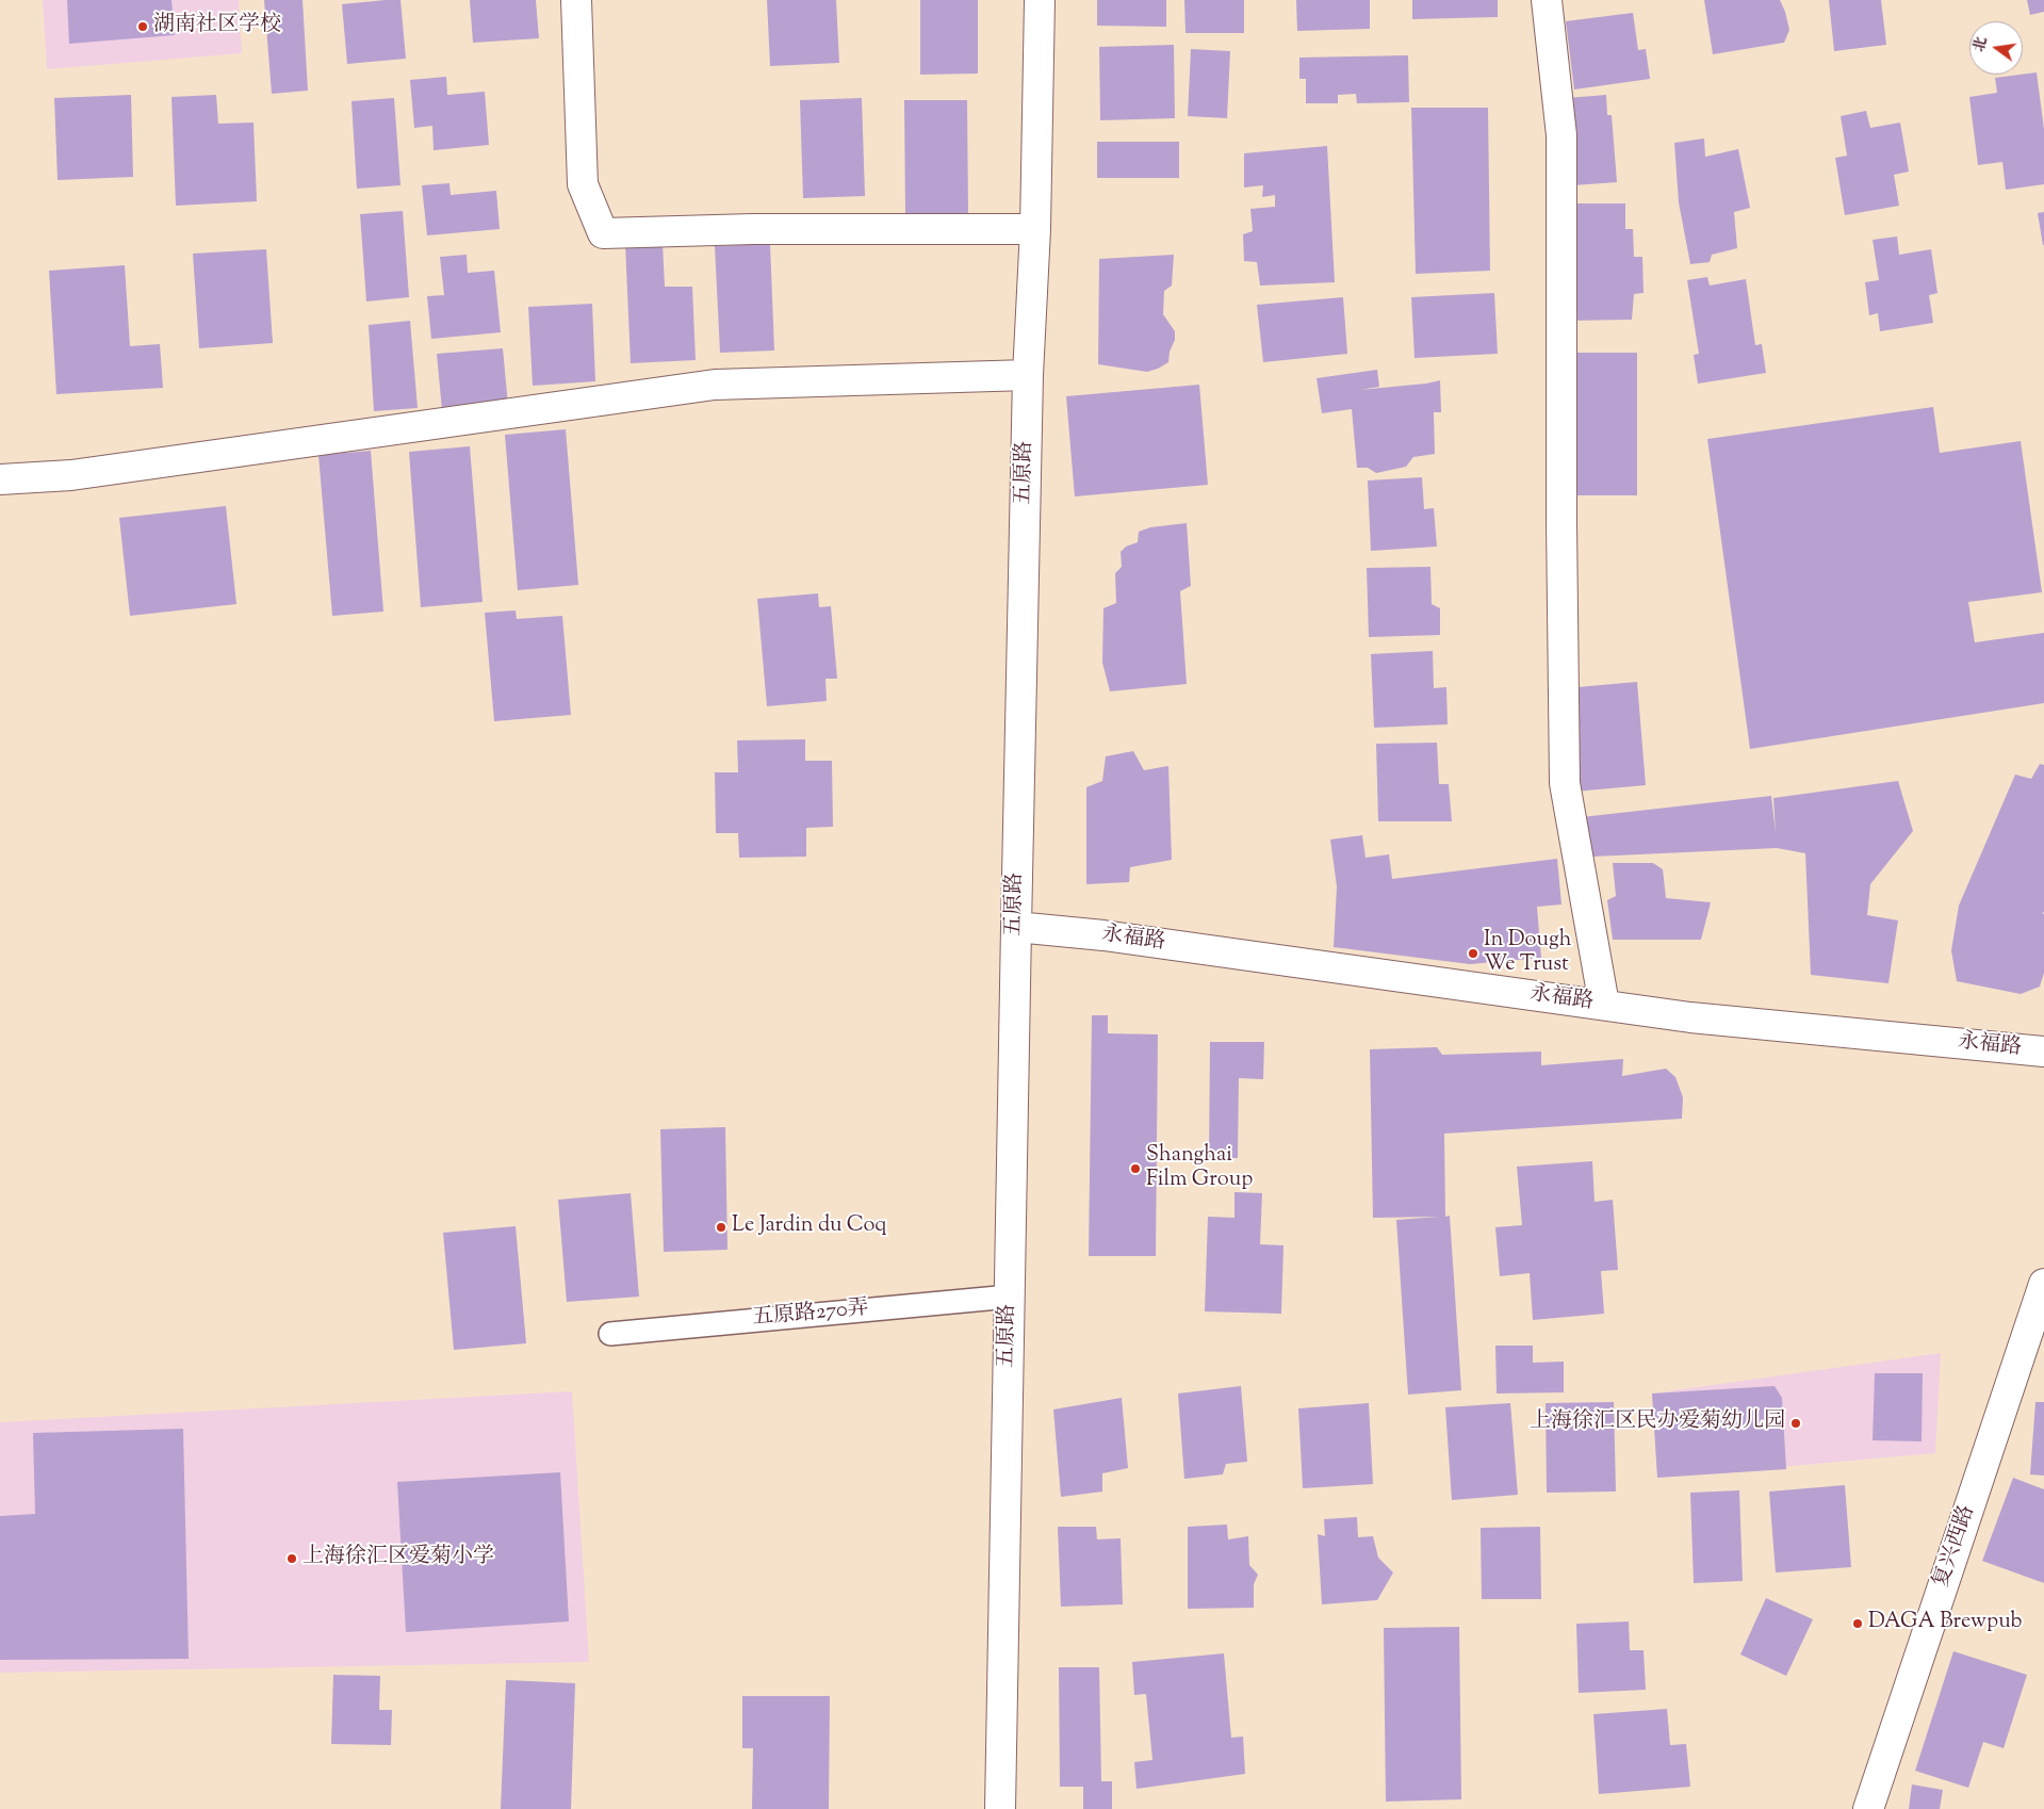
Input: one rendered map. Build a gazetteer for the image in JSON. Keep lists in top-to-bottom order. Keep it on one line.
{"streets":{"street":["五原路","永福路","复兴西路"],"lane":["五原路270弄"]},"crossings":[["五原路","永福路"],["五原路","五原路270弄"]],"places":["湖南社区学校","In Dough We Trust","Shanghai Film Group","Le Jardin du Coq","上海徐汇区民办爱菊幼儿园","上海徐汇区爱菊小学","DAGA Brewpub"],"north":"left"}
